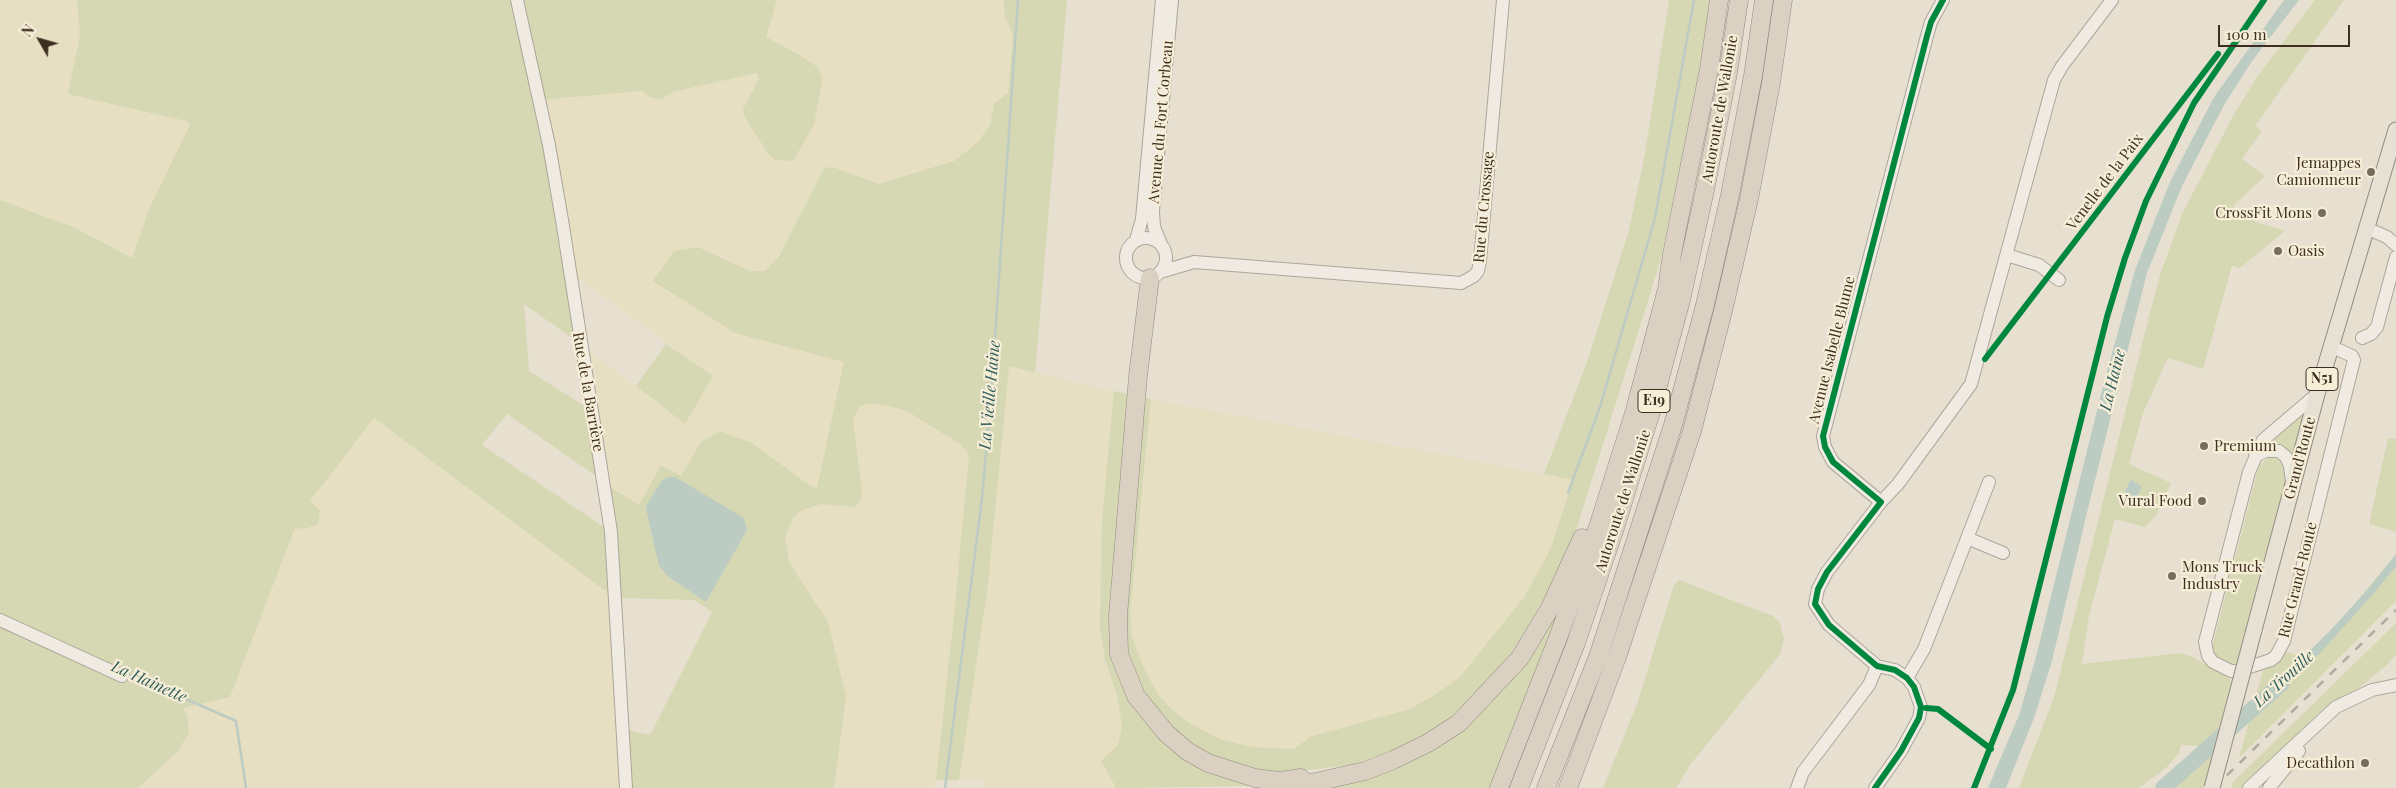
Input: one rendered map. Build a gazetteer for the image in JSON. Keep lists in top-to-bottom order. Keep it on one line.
{"streets":{"highway":["Autoroute de Wallonie","E19"],"main road":["N51","Grand'Route"],"street":["Avenue du Fort Corbeau","Rue du Crossage","Avenue Isabelle Blume","Rue de la Barrière","Rue Grand-Route"],"cycle path":["Venelle de la Paix"]},"crossings":[["Grand'Route","Rue Grand-Route"]],"water":["La Haine","La Vieille Haine","La Trouille","La Hainette"],"places":["Jemappes Camionneur","CrossFit Mons","Oasis","Premium","Vural Food","Mons Truck Industry","Decathlon"],"scale_bar":"100 m","north":"top left"}
